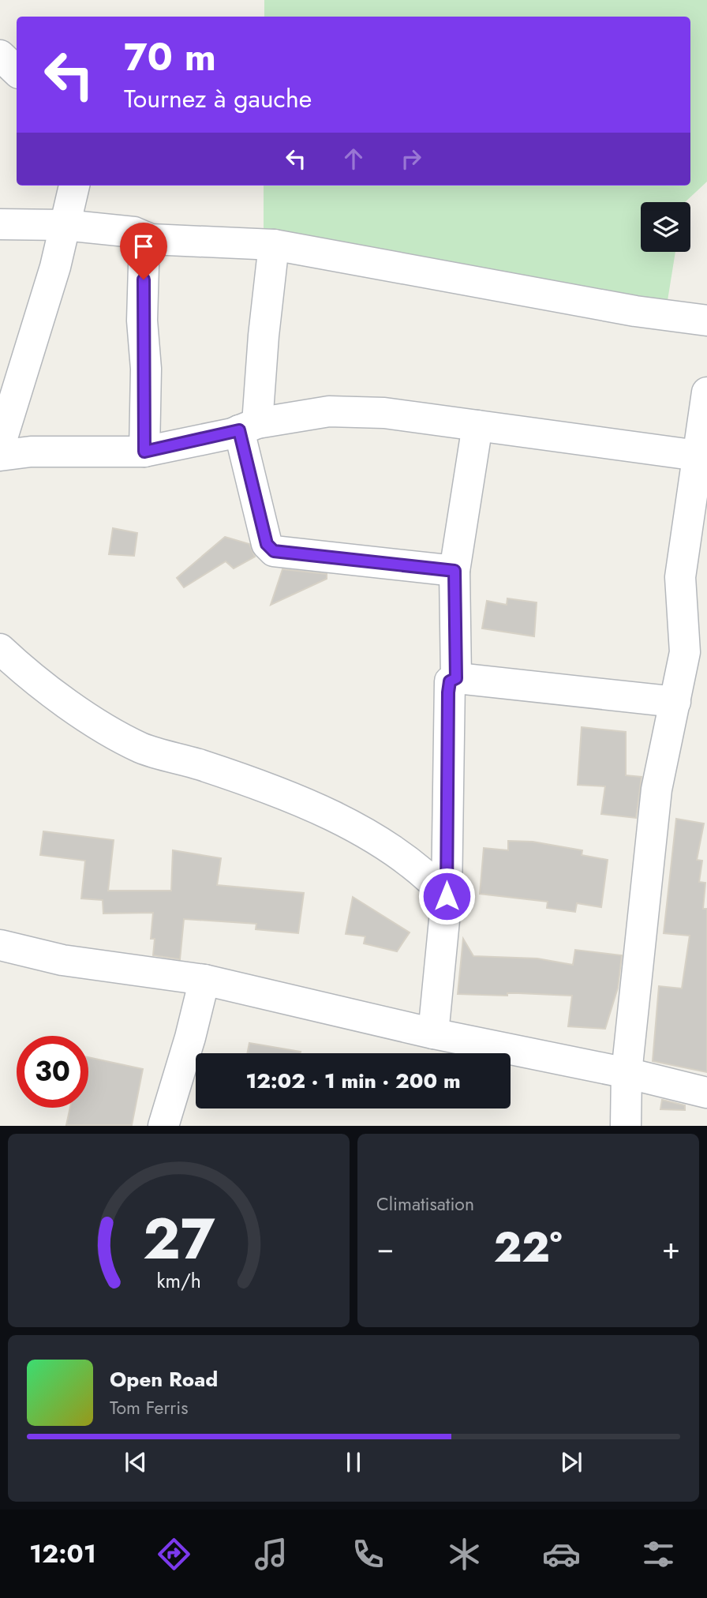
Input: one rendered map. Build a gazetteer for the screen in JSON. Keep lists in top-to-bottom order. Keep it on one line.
{"page":{"turn":["70 m","Tournez à gauche"],"limit":"30","trip":"12:02 · 1 min · 200 m","tile":"Climatisation","heat":["−","22°","+"],"song":["Open Road","Tom Ferris"],"tabs":"12:01","gauge":["27","km/h"]}}
